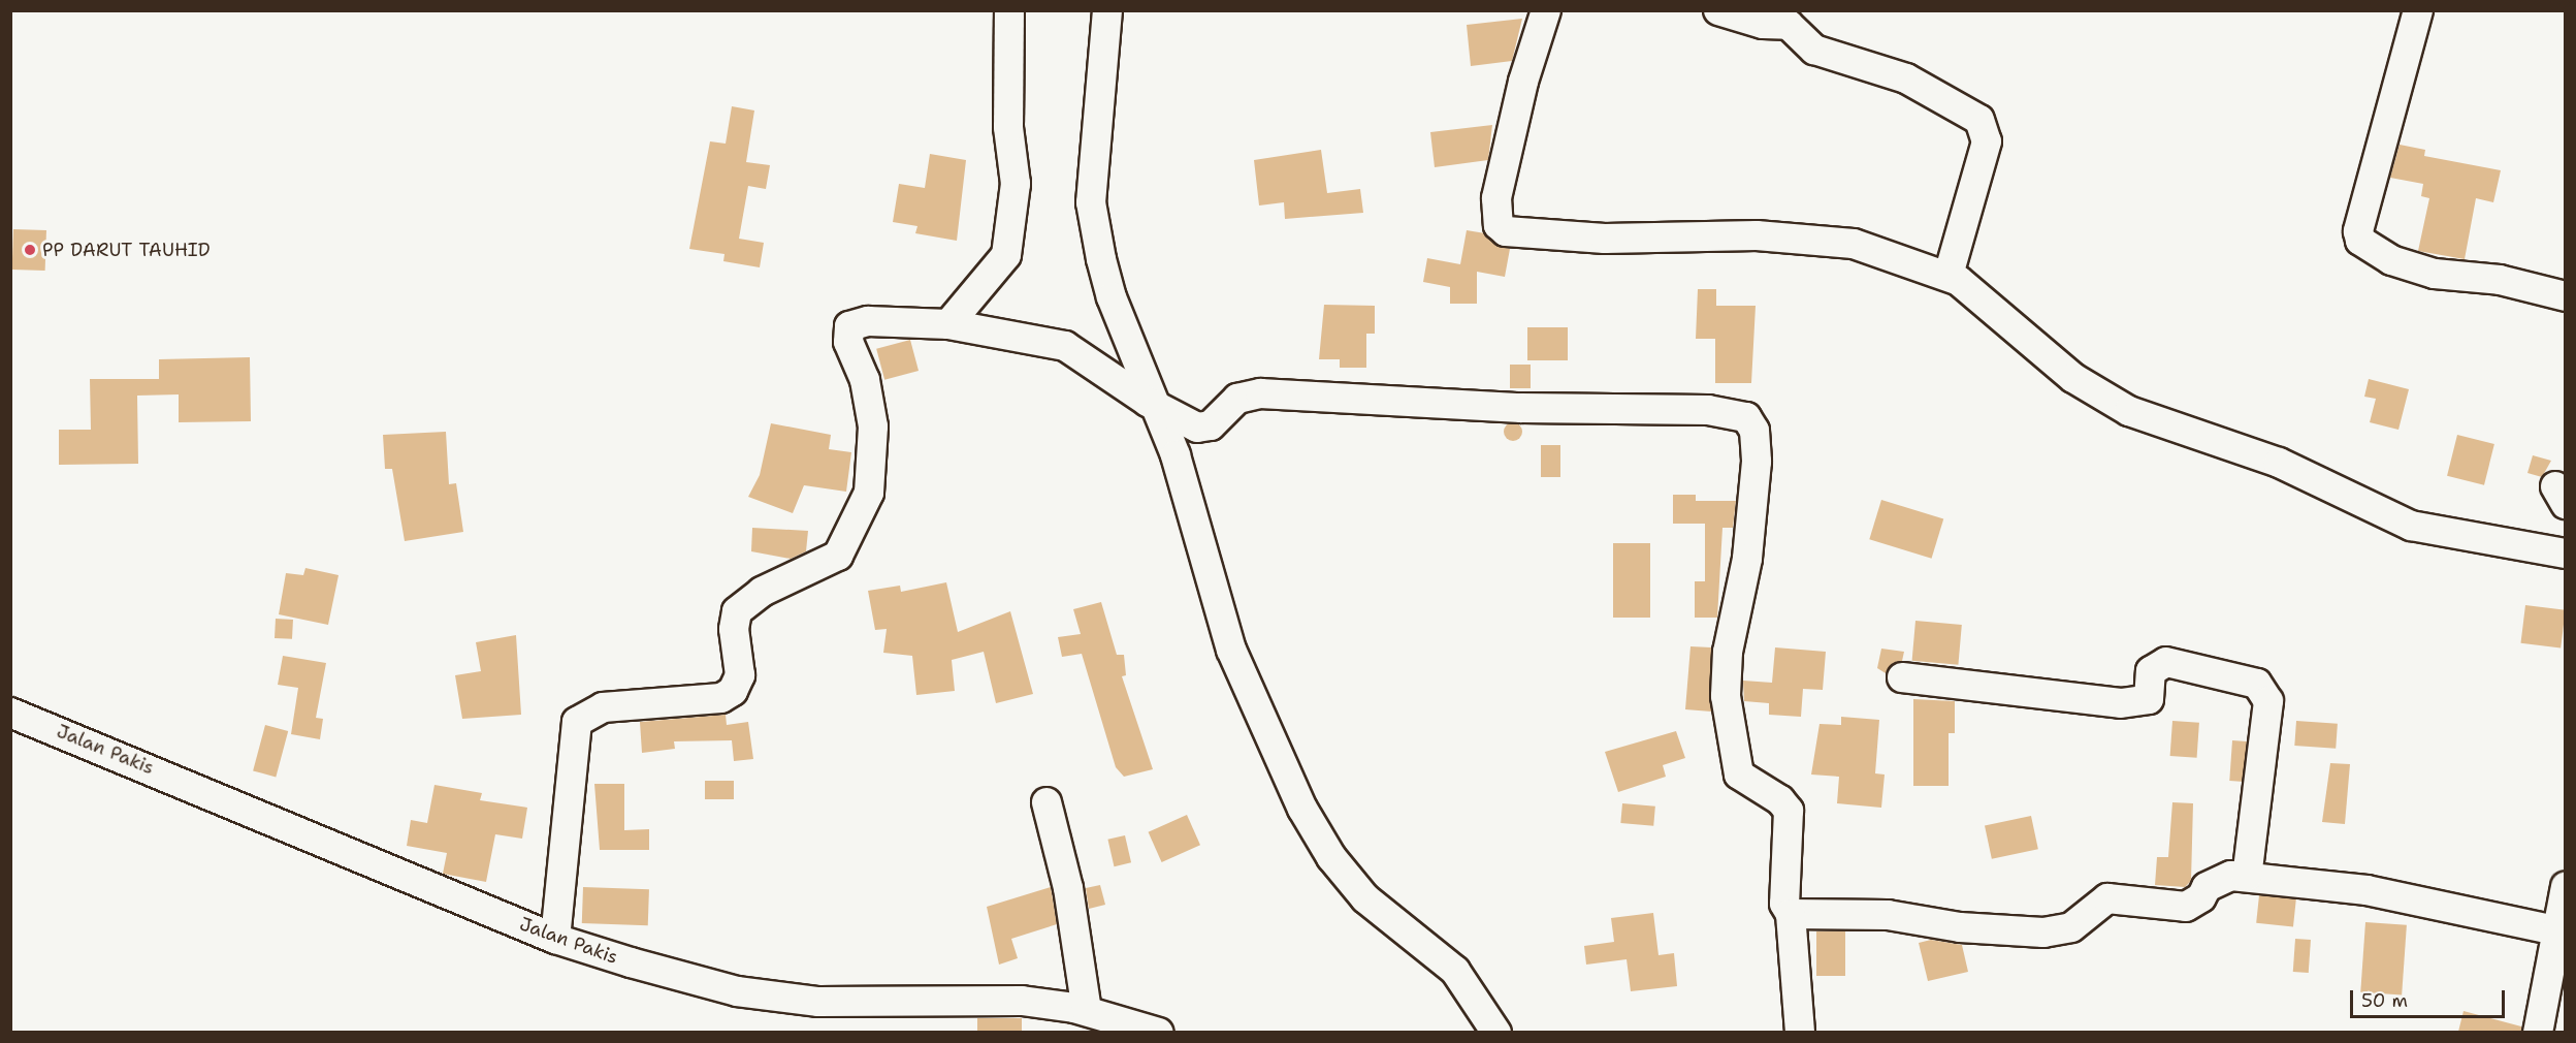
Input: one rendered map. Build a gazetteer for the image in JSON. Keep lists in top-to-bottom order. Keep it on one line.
{"streets":{"street":["Jalan Pakis"]},"places":["PP DARUT TAUHID"],"scale_bar":"50 m"}
